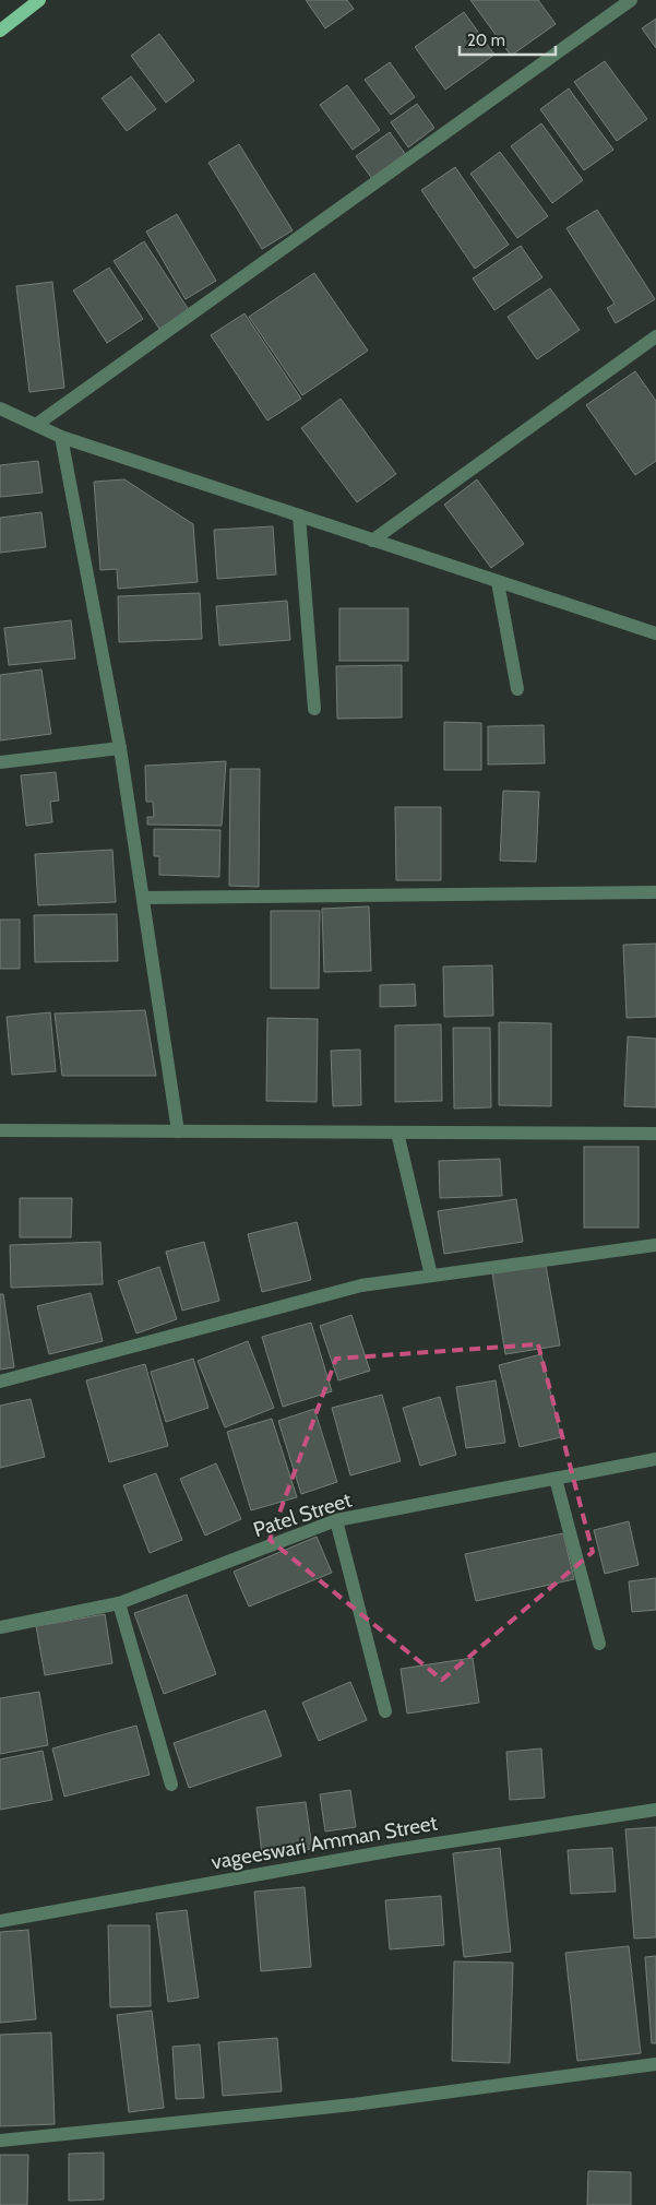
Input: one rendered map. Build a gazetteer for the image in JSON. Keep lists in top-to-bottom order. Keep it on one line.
{"streets":{"street":["Patel Street","vageeswari Amman Street"]},"scale_bar":"20 m"}
